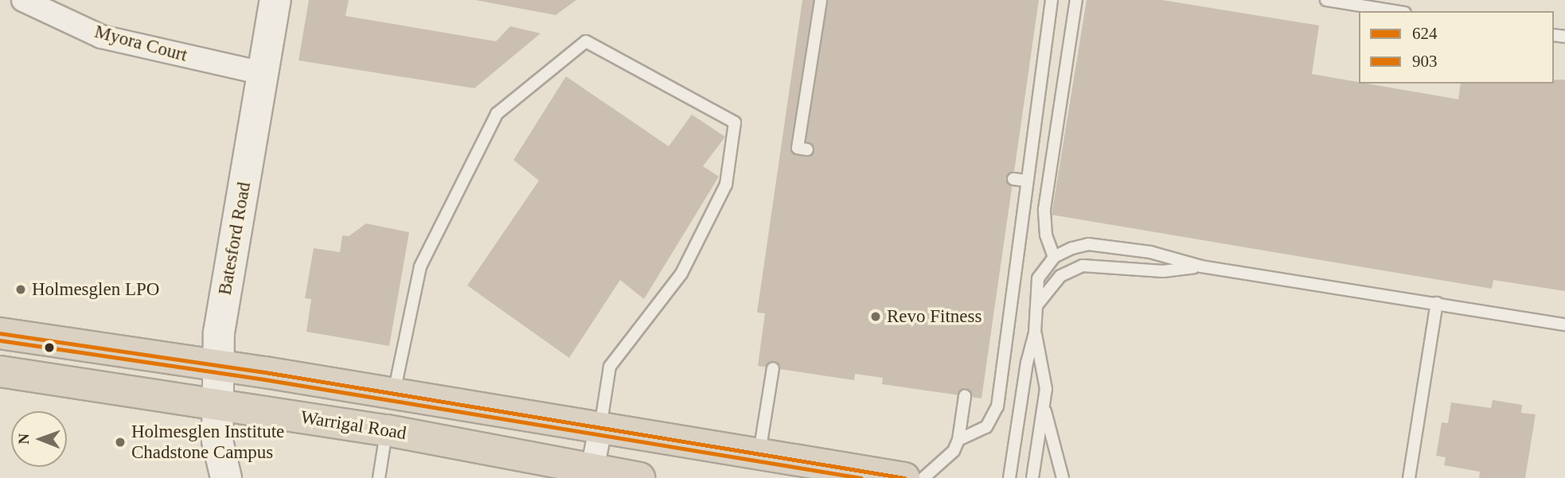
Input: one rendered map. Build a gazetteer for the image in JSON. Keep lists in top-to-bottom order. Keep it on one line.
{"streets":{"highway":["Warrigal Road"],"street":["Myora Court","Batesford Road"]},"crossings":[["Myora Court","Batesford Road"],["Batesford Road","Warrigal Road"]],"places":["Holmesglen LPO","Revo Fitness","Holmesglen Institute Chadstone Campus"],"lines":["transit line 624","transit line 903"],"legend":["624","903"],"north":"left"}
